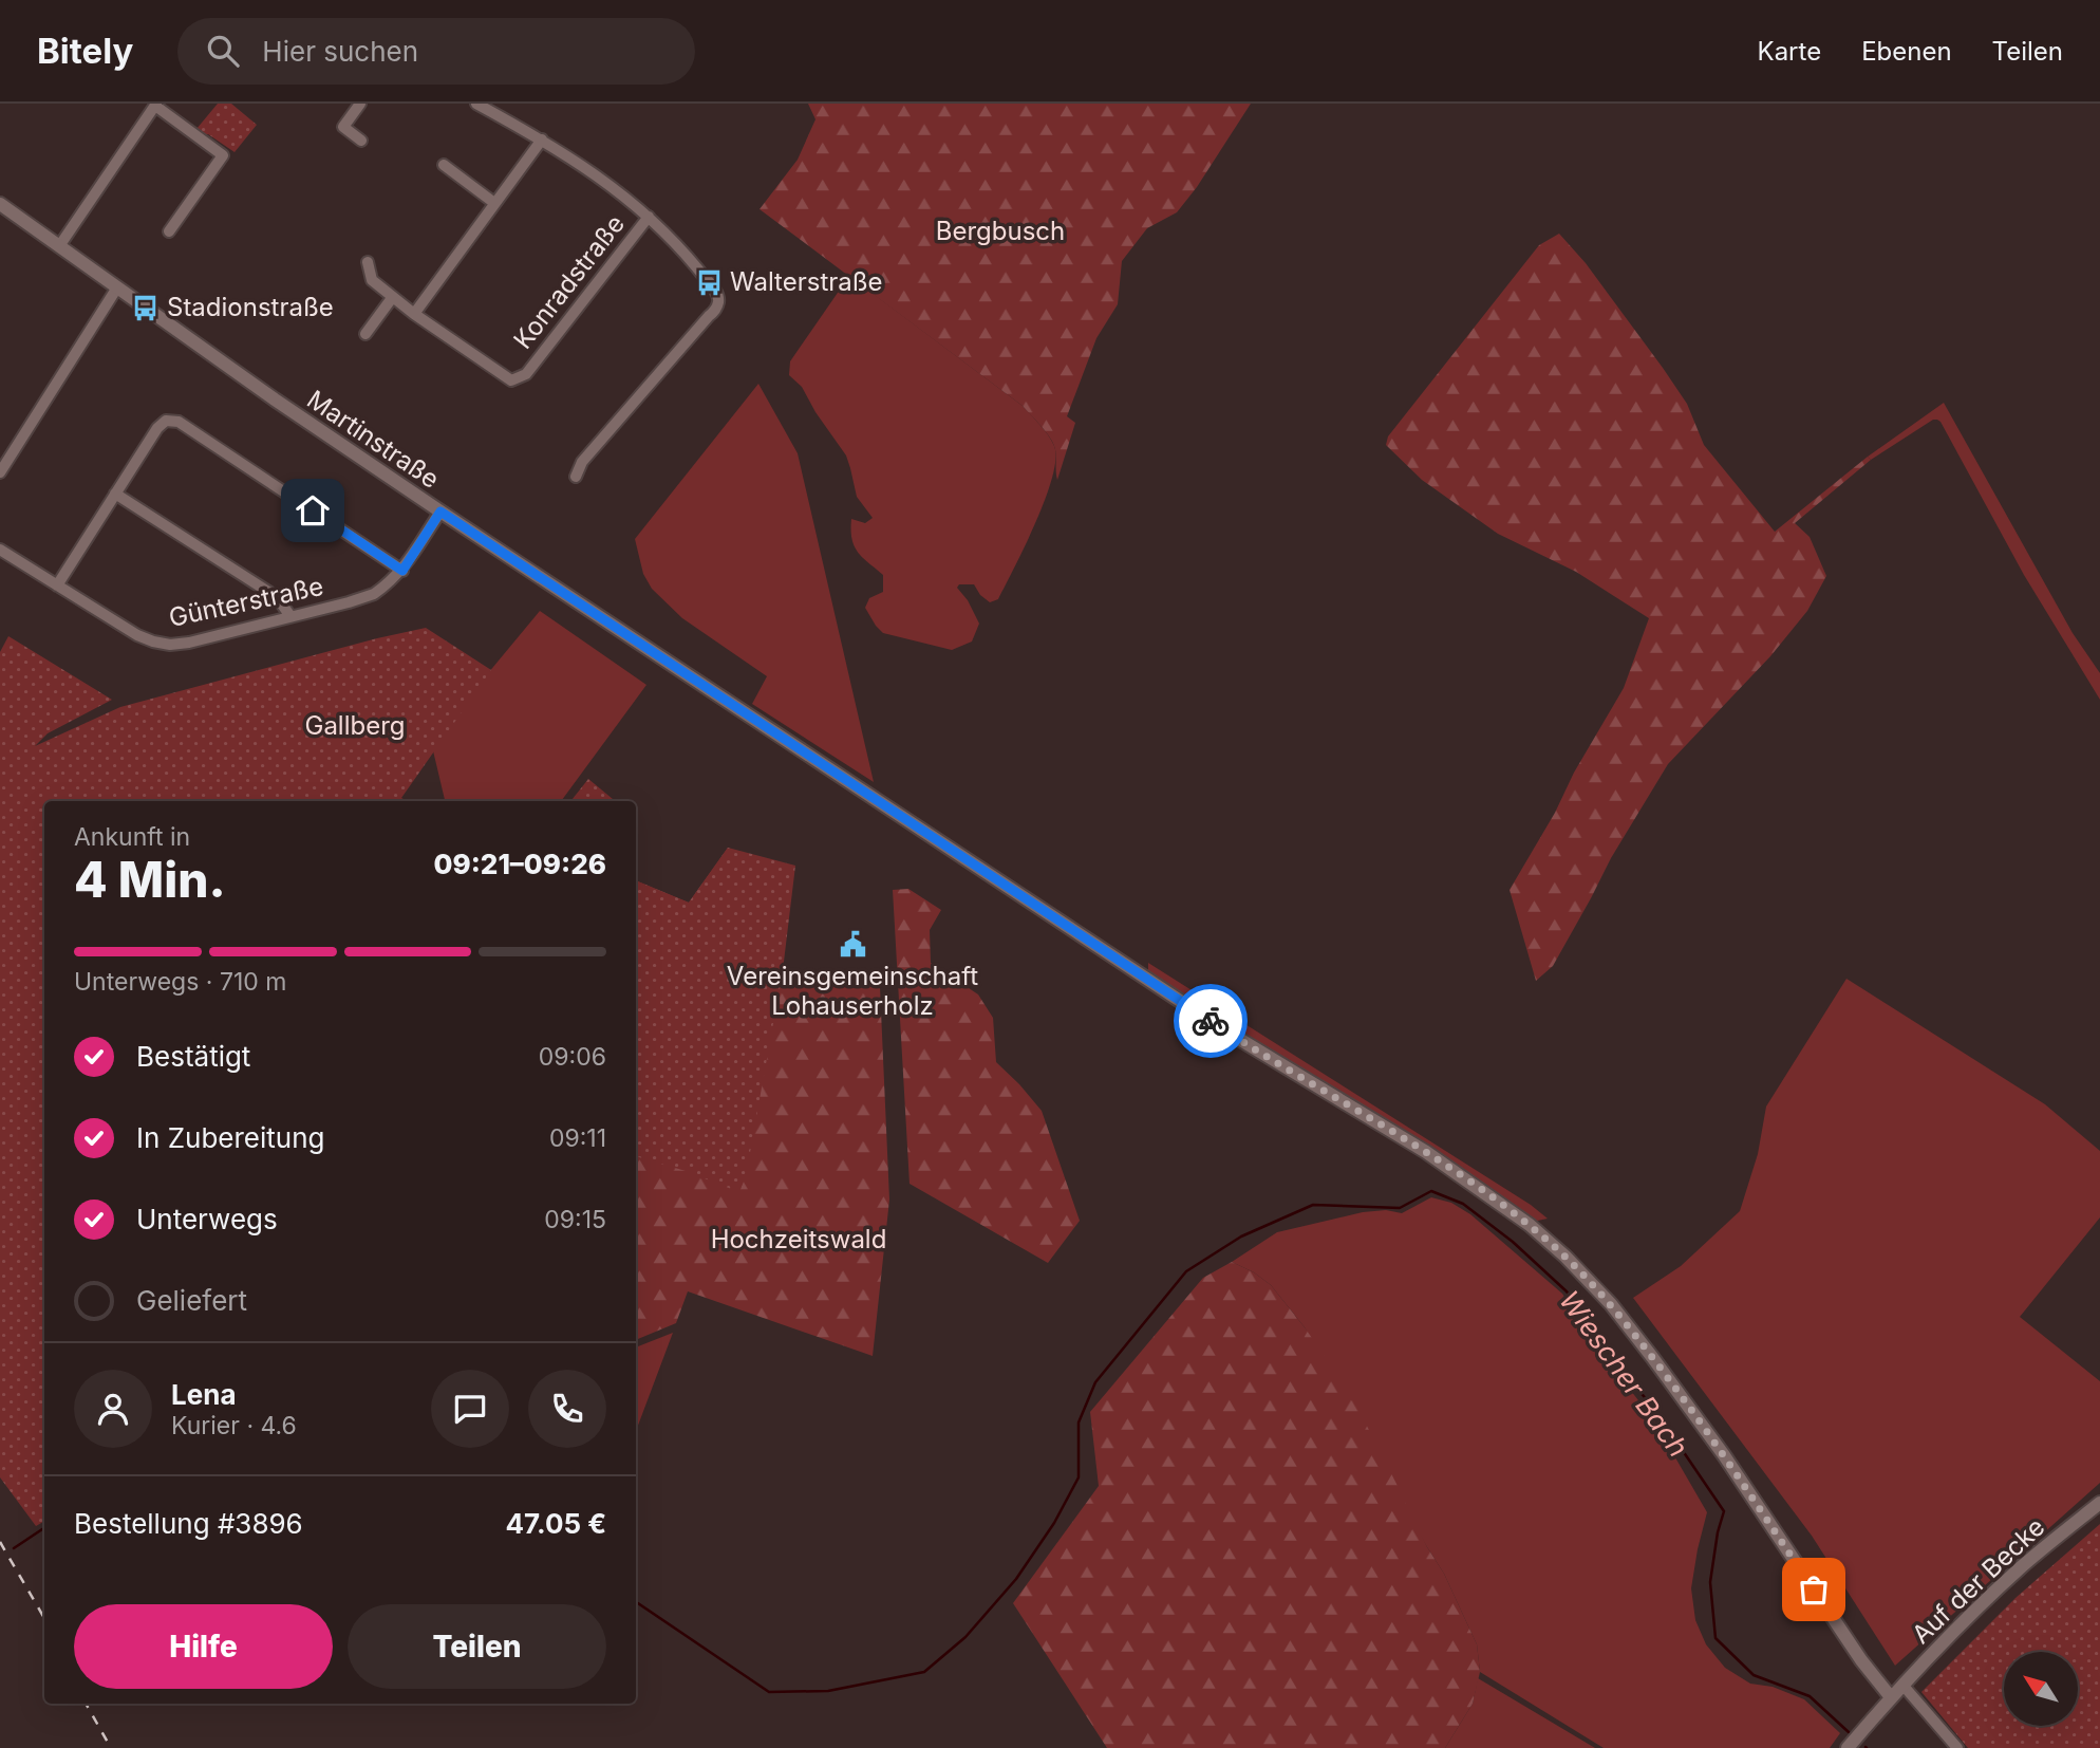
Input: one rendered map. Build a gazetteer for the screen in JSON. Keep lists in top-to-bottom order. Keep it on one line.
{"streets":{"street":["Konradstraße","Martinstraße","Günterstraße","Auf der Becke"]},"crossings":[["Martinstraße","Günterstraße"],["Martinstraße","Auf der Becke"]],"water":["Wiescher Bach"],"parks":["Bergbusch","Gallberg","Hochzeitswald"],"places":{"bus stop":["Walterstraße","Stadionstraße"],"public building":["Vereinsgemeinschaft Lohauserholz"]},"north":"top left","page":{"header":"Bitely","search":"Hier suchen","nav":["Karte","Ebenen","Teilen"],"heading":["4 Min.","Ankunft in","09:21–09:26"],"panel":["Lena","Kurier · 4.6","Bestellung #3896","47.05 €"],"bar":"Unterwegs · 710 m","list":[["Bestätigt","09:06"],["In Zubereitung","09:11"],["Unterwegs","09:15"],"Geliefert"],"buttons":["Hilfe","Teilen"]}}
